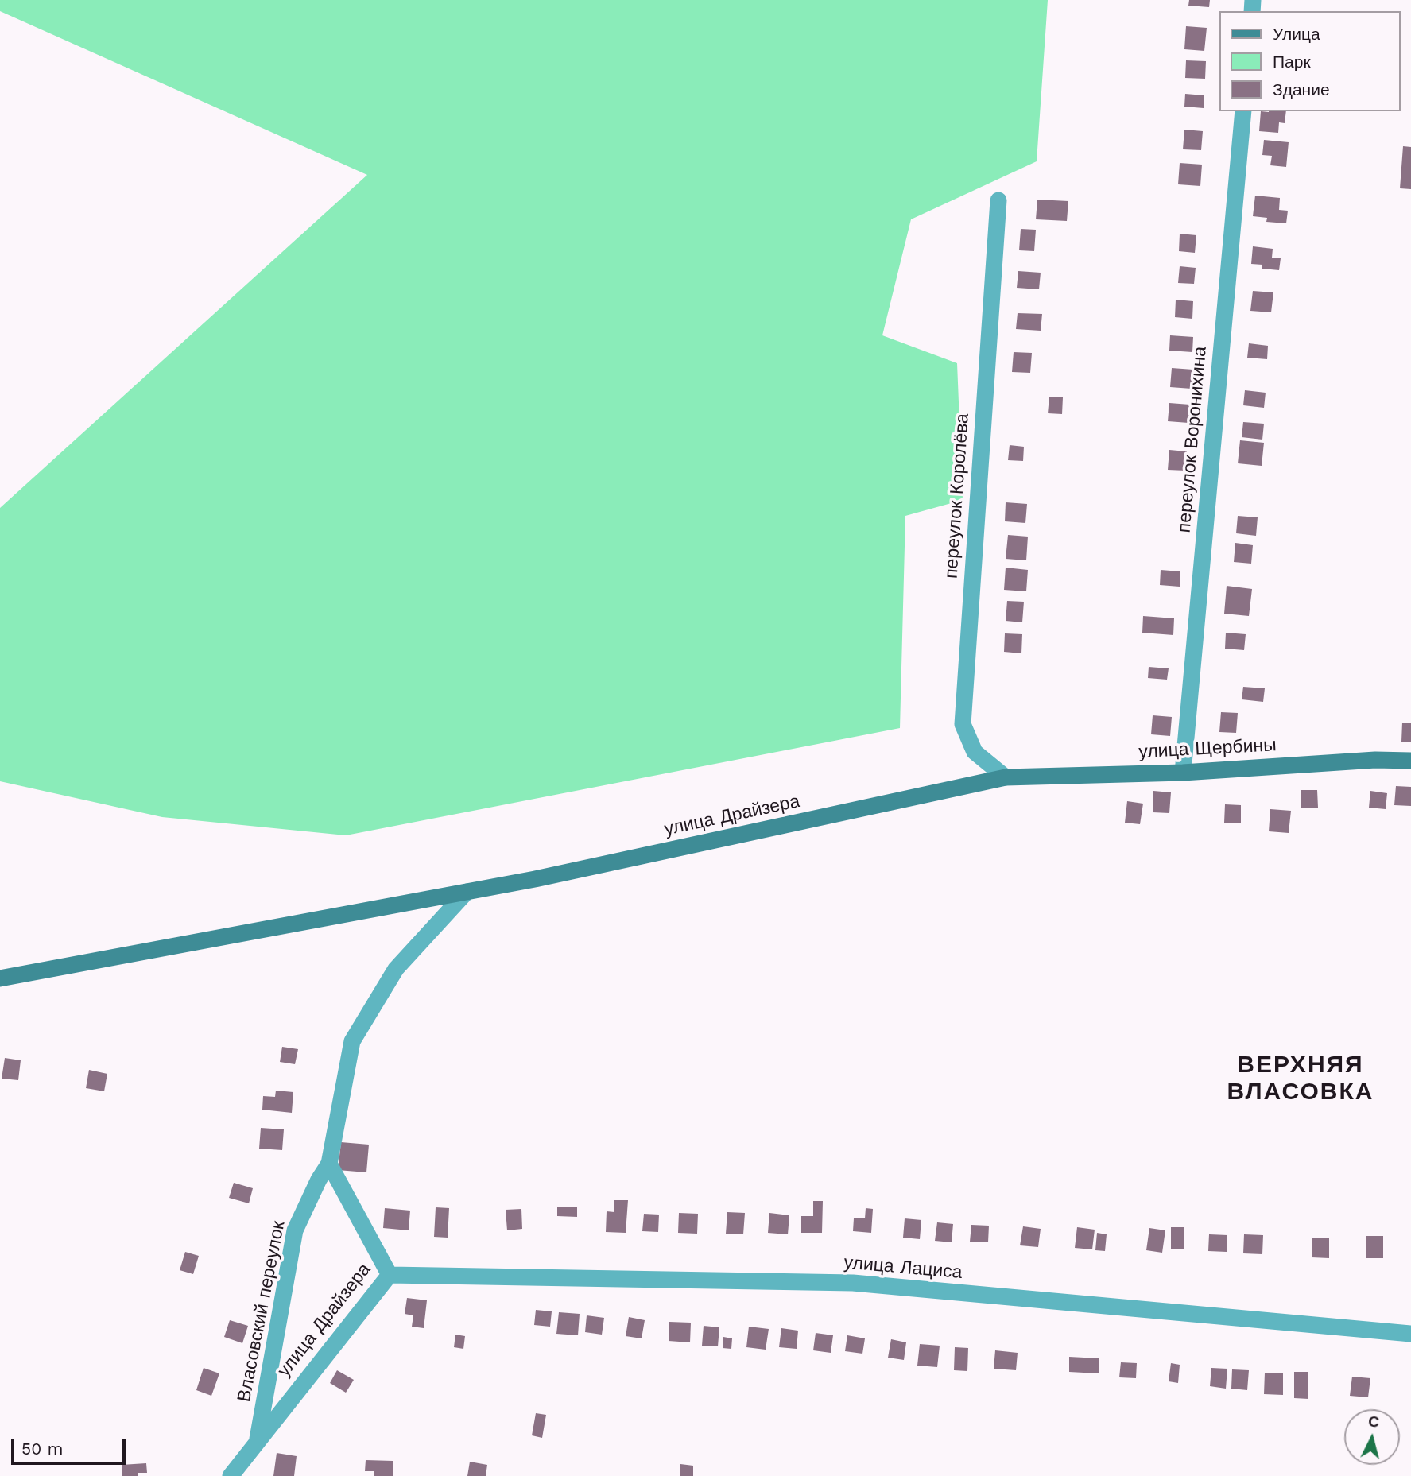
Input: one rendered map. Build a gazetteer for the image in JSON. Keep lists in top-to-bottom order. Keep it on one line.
{"streets":{"street":["переулок Воронихина","переулок Королёва","улица Щербины","улица Драйзера","улица Лациса","Власовский переулок"]},"crossings":[["переулок Воронихина","улица Щербины"],["переулок Королёва","улица Щербины"],["переулок Королёва","улица Драйзера"],["улица Щербины","улица Драйзера"],["улица Драйзера","улица Лациса"],["улица Драйзера","Власовский переулок"]],"districts":["ВЕРХНЯЯ ВЛАСОВКА"],"legend":["Улица","Парк","Здание"],"scale_bar":"50 m","north":"top"}
